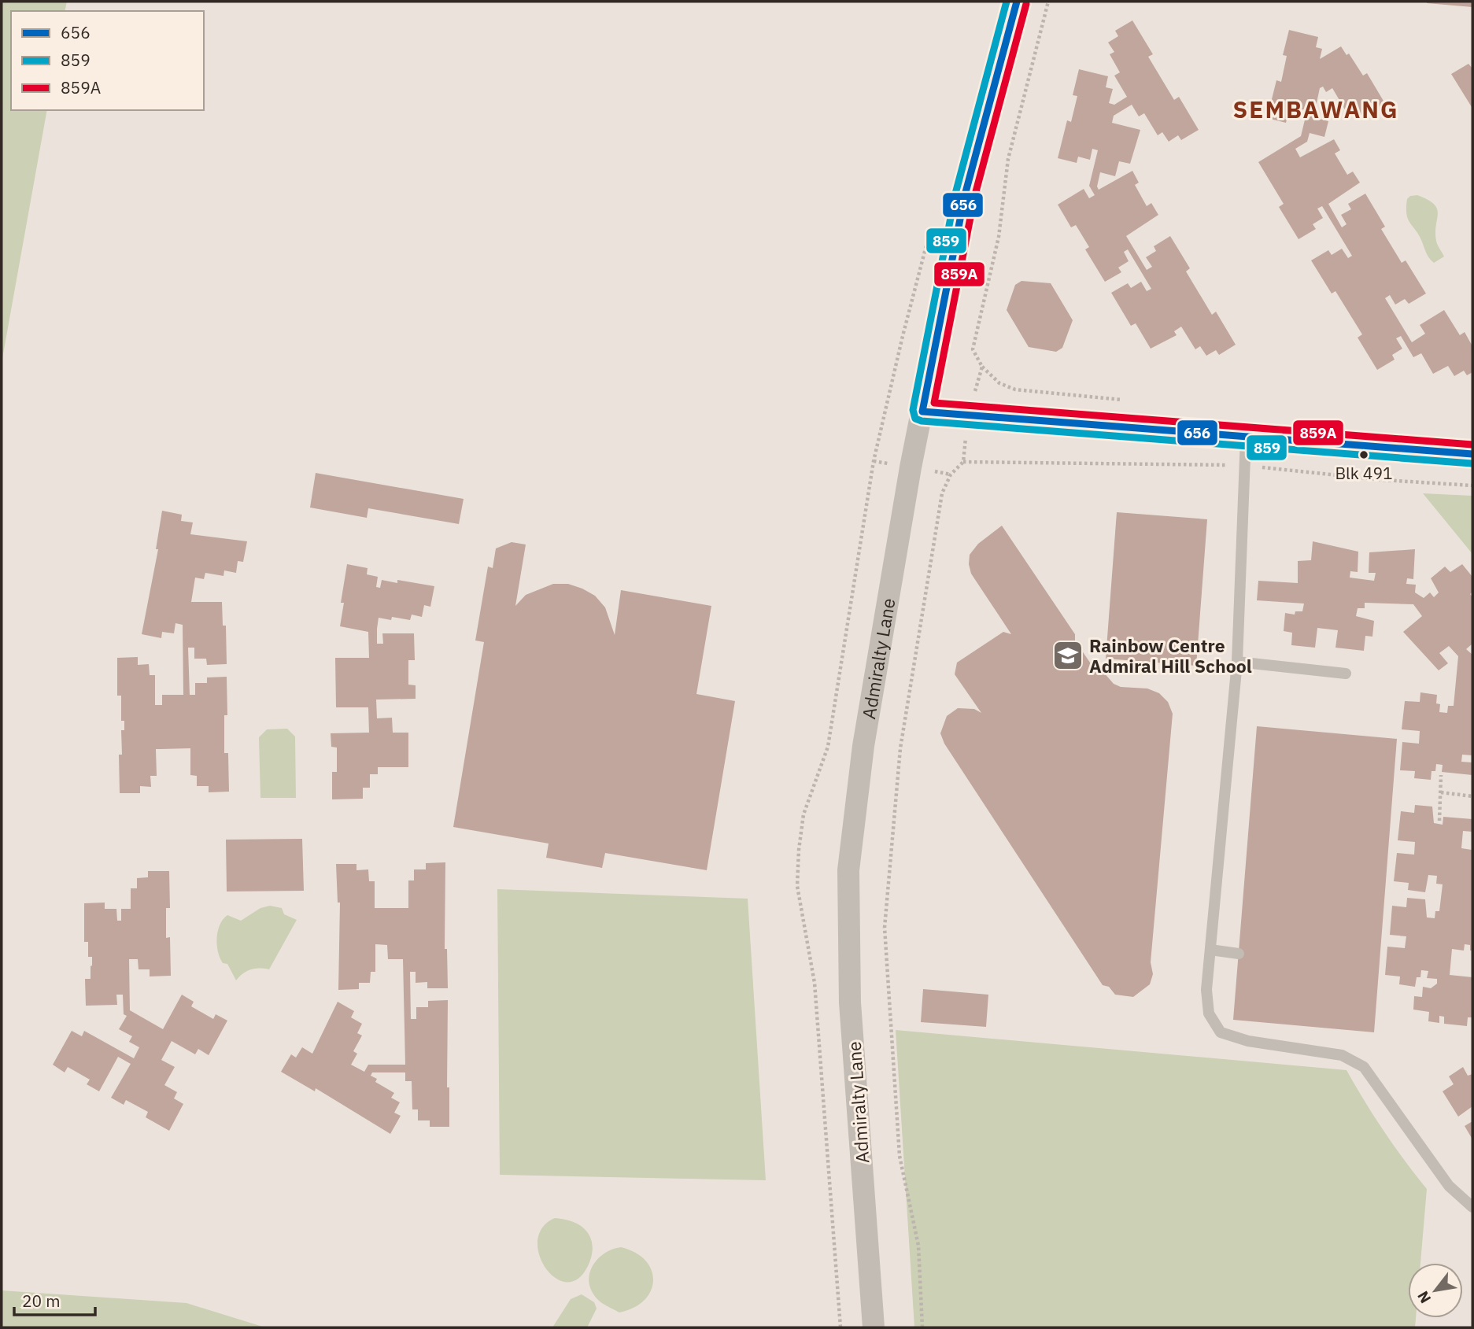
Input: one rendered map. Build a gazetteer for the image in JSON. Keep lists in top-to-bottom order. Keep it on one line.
{"streets":{"street":["Admiralty Lane"]},"districts":["SEMBAWANG"],"places":{"other":["Blk 491"],"school or university":["Rainbow Centre Admiral Hill School"]},"lines":["transit line 656","transit line 859","transit line 859A"],"legend":["656","859","859A"],"scale_bar":"20 m","north":"bottom left"}
